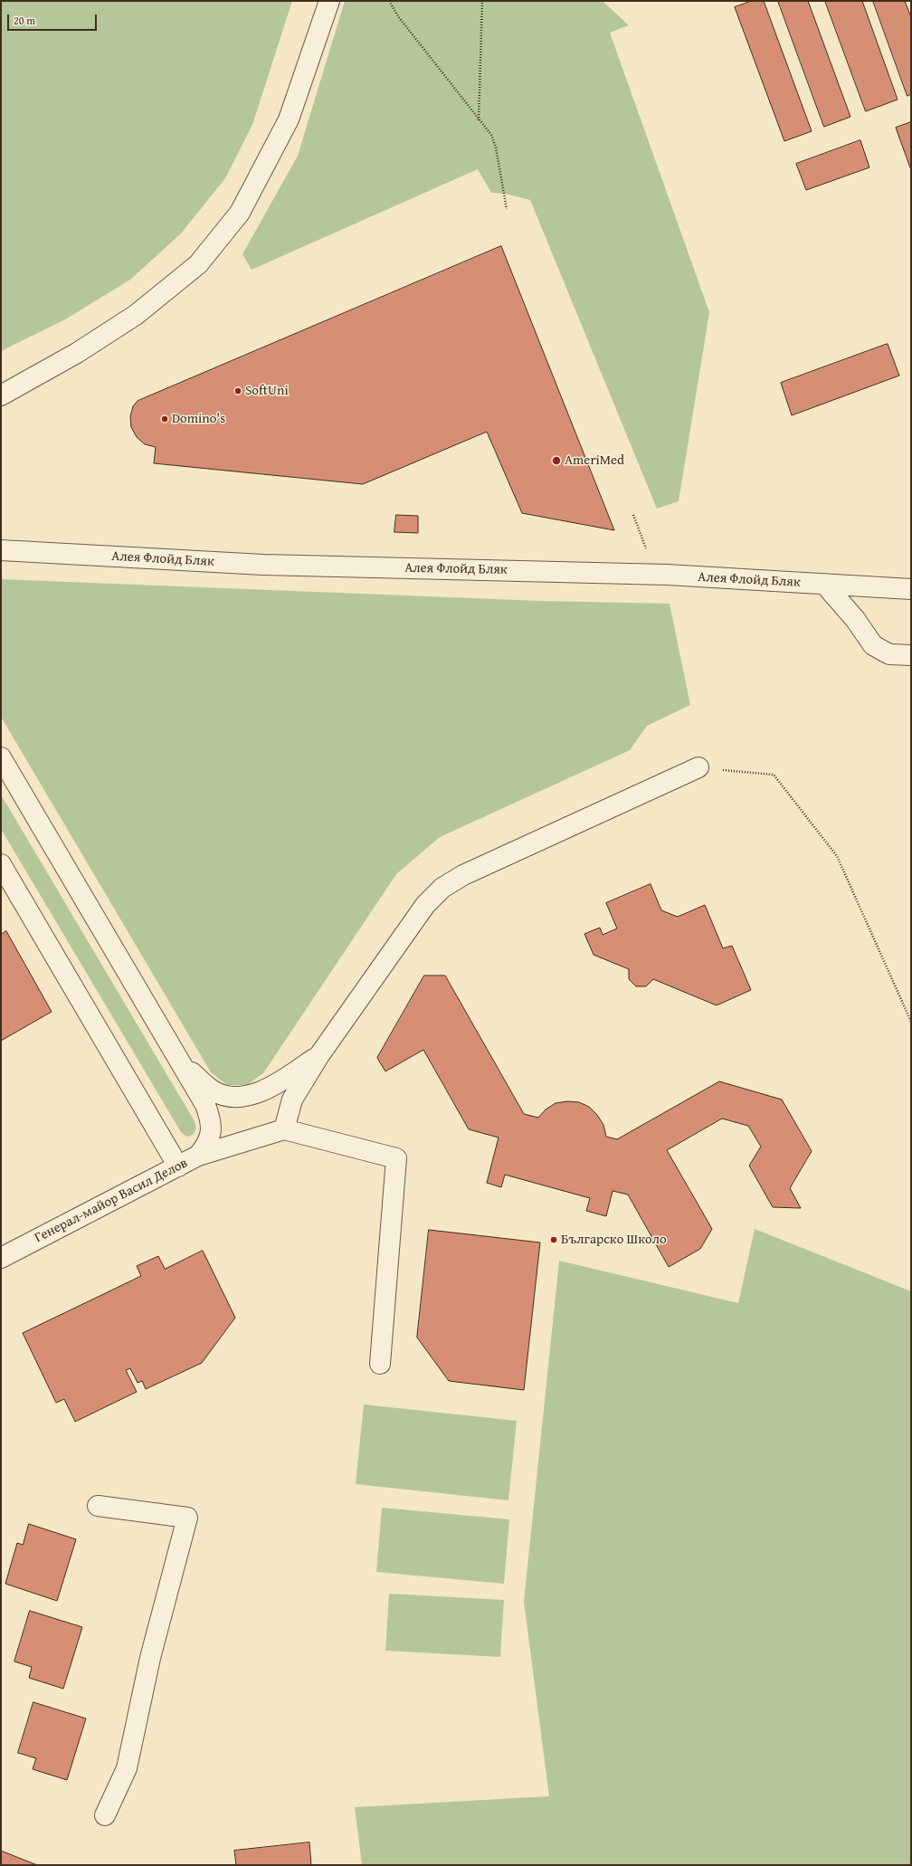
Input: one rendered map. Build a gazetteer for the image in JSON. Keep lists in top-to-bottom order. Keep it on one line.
{"streets":{"street":["Алея Флойд Бляк","Генерал-майор Васил Делов"]},"places":["SoftUni","Domino's","AmeriMed","Българско Школо"],"scale_bar":"20 m"}
